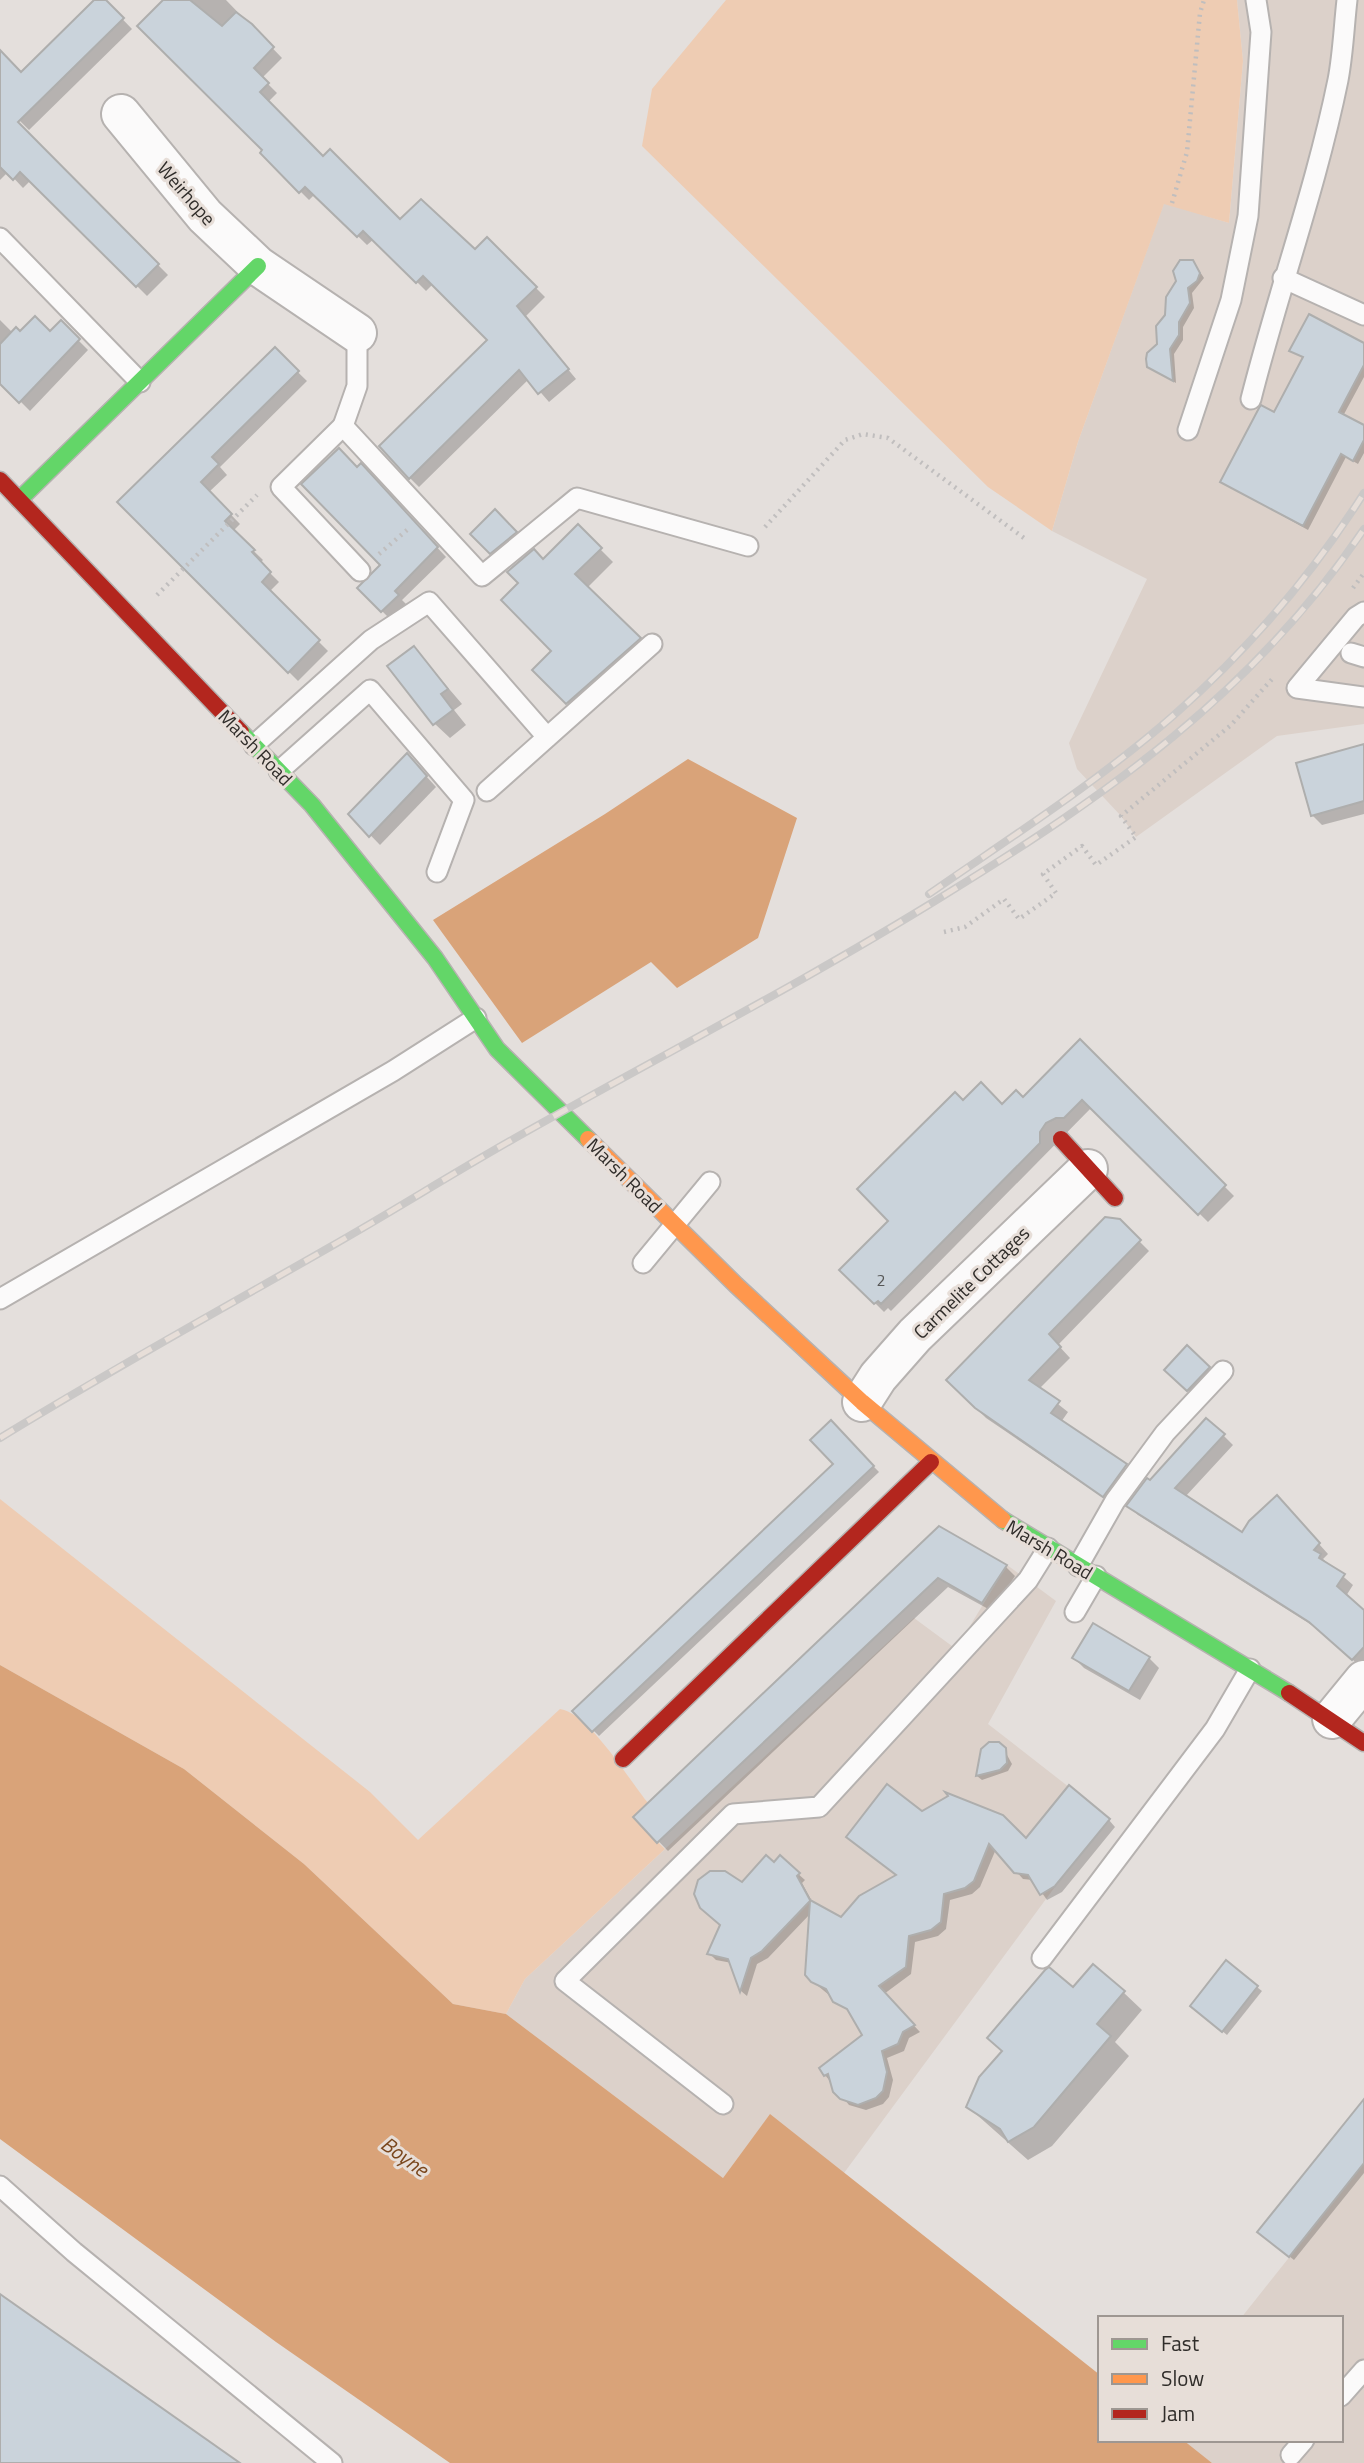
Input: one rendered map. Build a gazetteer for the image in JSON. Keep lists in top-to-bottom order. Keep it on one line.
{"streets":{"main road":["Marsh Road"],"street":["Weirhope","Carmelite Cottages"]},"crossings":[["Marsh Road","Carmelite Cottages"]],"water":["Boyne"],"house_numbers":["2"],"legend":["Fast","Slow","Jam"]}
